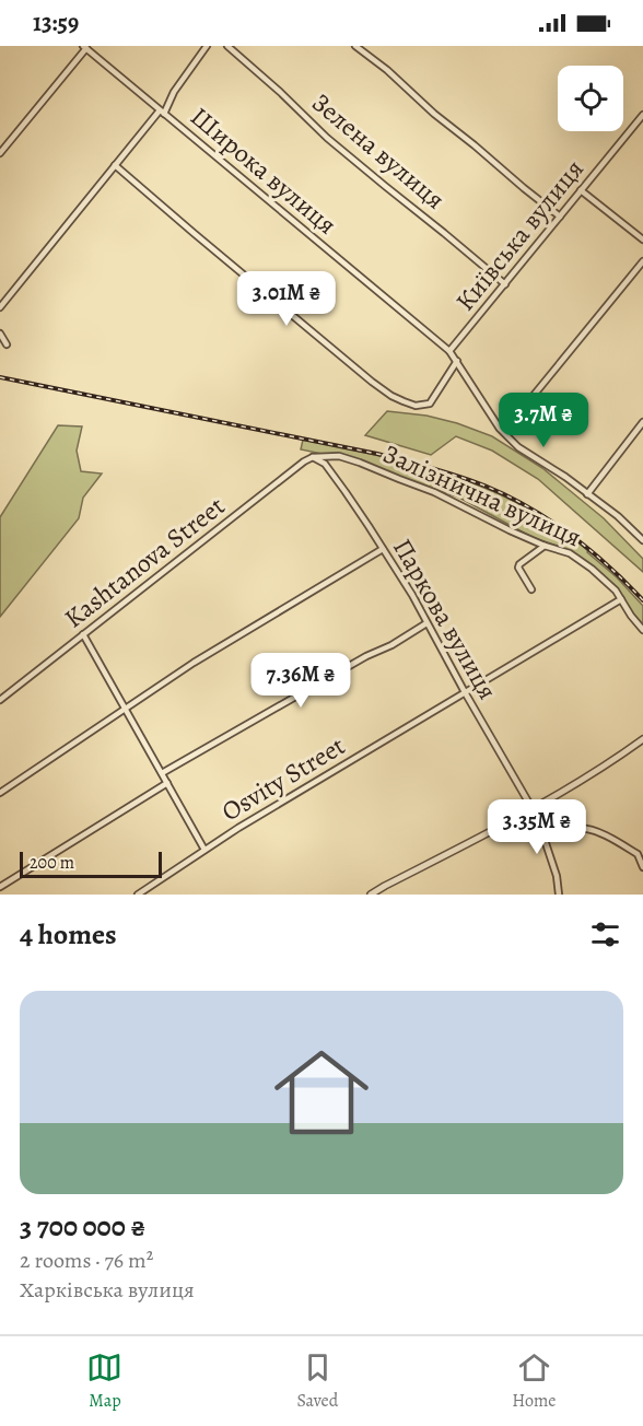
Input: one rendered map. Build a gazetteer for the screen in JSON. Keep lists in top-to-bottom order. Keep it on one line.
{"streets":{"street":["Зелена вулиця","Широка вулиця","Київська вулиця","Залізнична вулиця","Kashtanova Street","Паркова вулиця","Osvity Street"]},"crossings":[["Зелена вулиця","Київська вулиця"],["Широка вулиця","Київська вулиця"],["Залізнична вулиця","Kashtanova Street"],["Залізнична вулиця","Паркова вулиця"],["Залізнична вулиця","Osvity Street"],["Kashtanova Street","Паркова вулиця"],["Паркова вулиця","Osvity Street"]],"scale_bar":"200 m","page":{"status":"13:59","price":["3.01M ₴","3.7M ₴","7.36M ₴","3.35M ₴"],"scale":"200 m","heading":"4 homes","list":[{"name":"3 700 000 ₴","note":"2 rooms · 76 m² · Харківська вулиця"}],"tabs":["Map","Saved","Home"]}}
